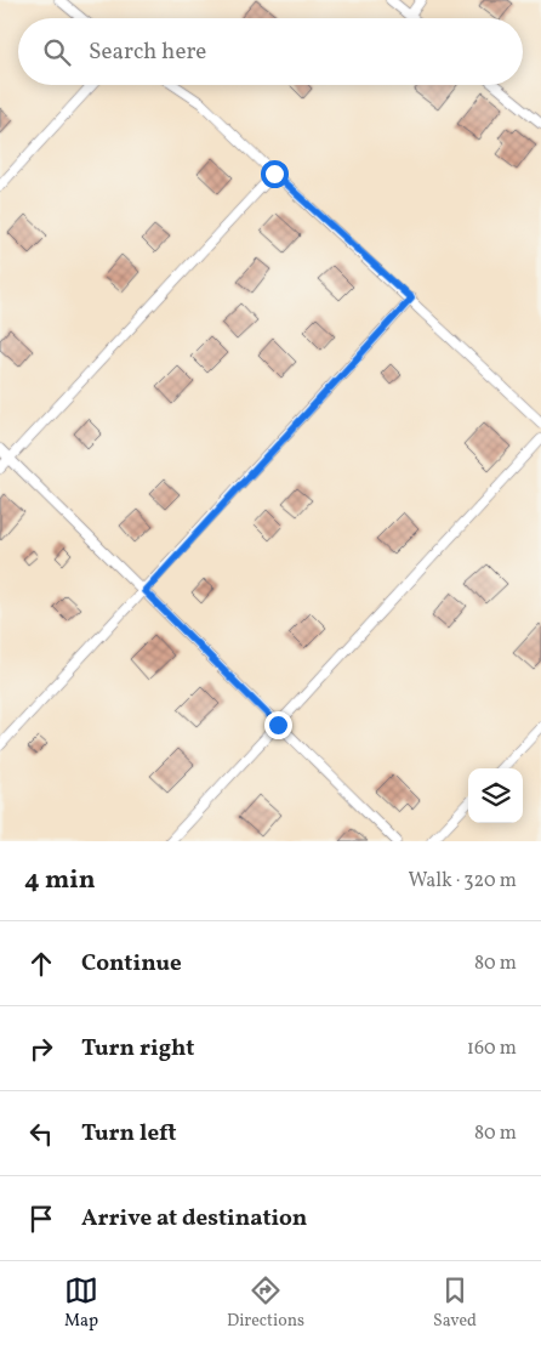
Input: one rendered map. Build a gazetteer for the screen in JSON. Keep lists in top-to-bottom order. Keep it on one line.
{"page":{"search":"Search here","heading":["4 min","Walk · 320 m"],"list":[["Continue","80 m"],["Turn right","160 m"],["Turn left","80 m"],"Arrive at destination"],"nav":["Map","Directions","Saved"]}}
